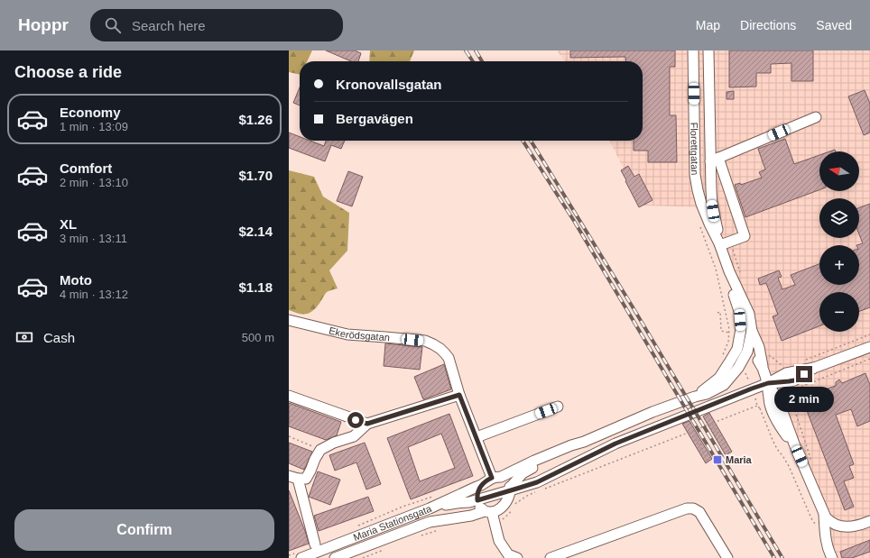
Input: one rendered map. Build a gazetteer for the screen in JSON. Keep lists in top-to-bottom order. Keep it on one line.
{"streets":{"street":["Florettgatan","Ekerödsgatan","Maria Stationsgata"]},"crossings":[["Florettgatan","Maria Stationsgata"],["Ekerödsgatan","Maria Stationsgata"]],"places":{"transit":["Maria"]},"north":"left","page":{"header":"Hoppr","search":"Search here","nav":["Map","Directions","Saved"],"heading":"Choose a ride","banner":["Kronovallsgatan","Bergavägen"],"list":[{"name":"Economy","note":"1 min · 13:09","value":"$1.26"},{"name":"Comfort","note":"2 min · 13:10","value":"$1.70"},{"name":"XL","note":"3 min · 13:11","value":"$2.14"},{"name":"Moto","note":"4 min · 13:12","value":"$1.18"}],"map_buttons":["+","−"],"pay":["Cash","500 m"],"bubble":"2 min","buttons":"Confirm"}}
